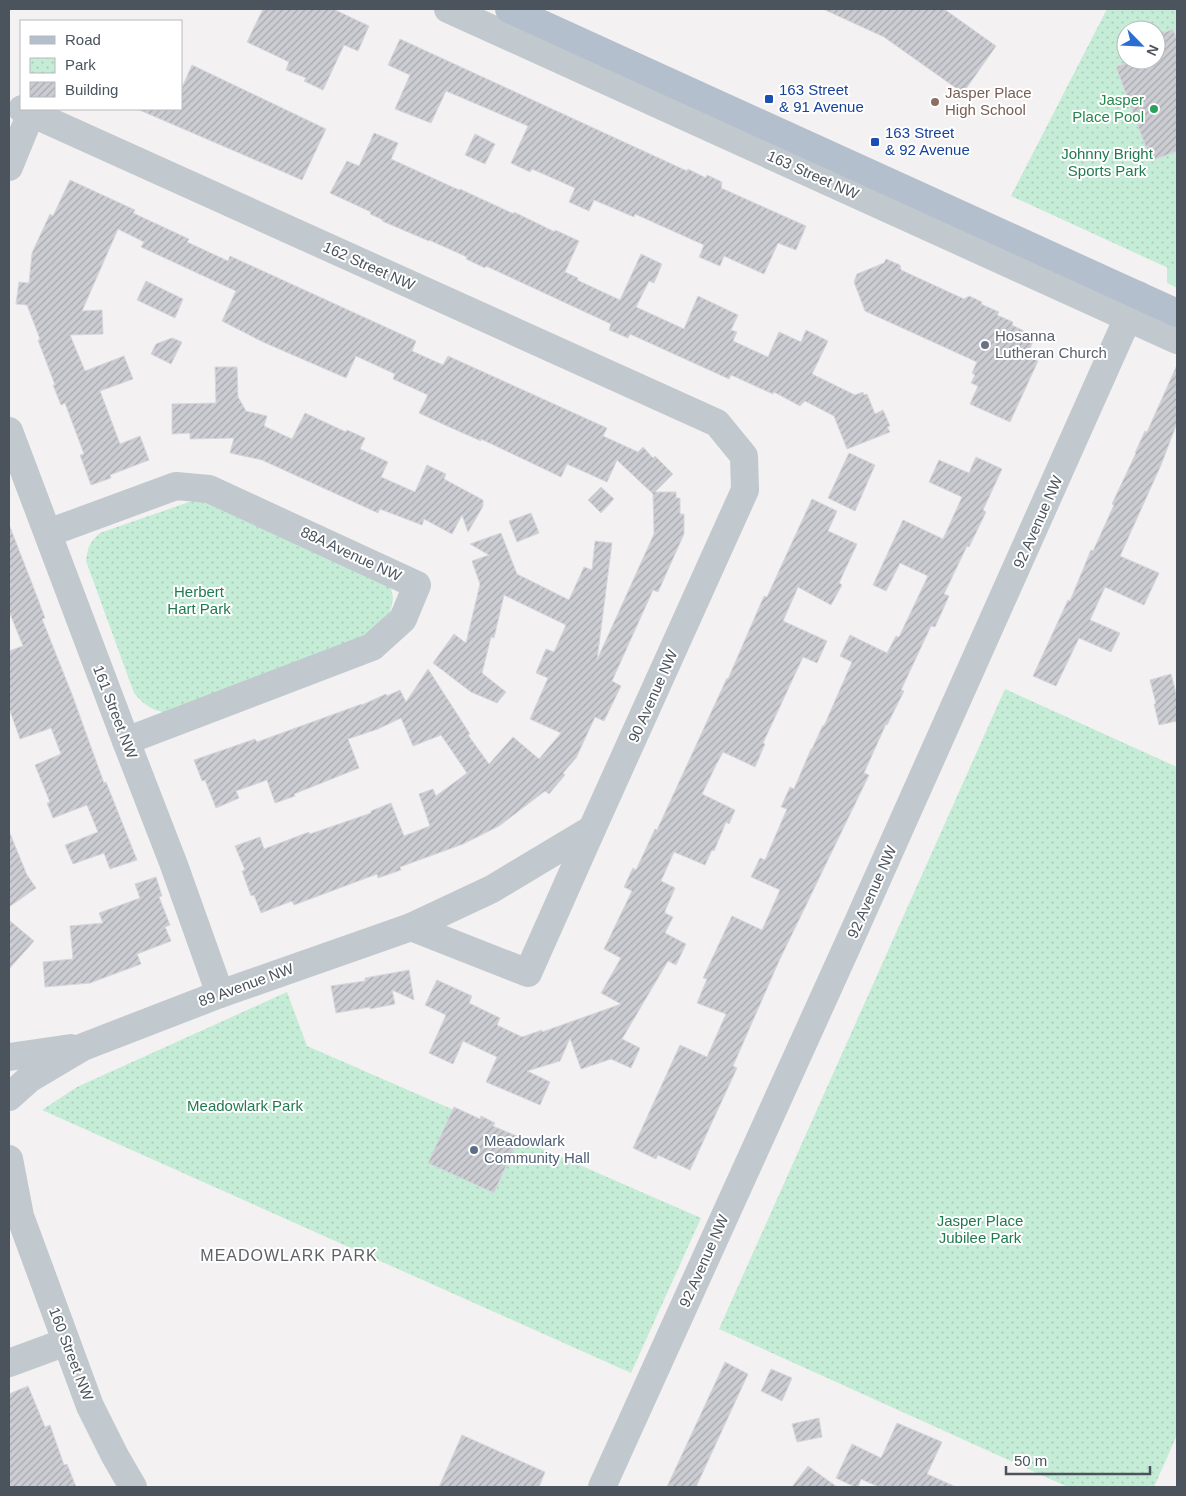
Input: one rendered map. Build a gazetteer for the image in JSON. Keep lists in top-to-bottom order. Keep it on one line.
{"streets":{"main road":["163 Street NW"],"street":["162 Street NW","92 Avenue NW","88A Avenue NW","90 Avenue NW","161 Street NW","89 Avenue NW","160 Street NW"]},"crossings":[["163 Street NW","92 Avenue NW"],["162 Street NW","90 Avenue NW"],["88A Avenue NW","161 Street NW"],["90 Avenue NW","89 Avenue NW"],["161 Street NW","89 Avenue NW"]],"districts":["MEADOWLARK PARK"],"parks":["Johnny Bright Sports Park","Herbert Hart Park","Meadowlark Park","Jasper Place Jubilee Park"],"places":{"transit":["163 Street & 91 Avenue","163 Street & 92 Avenue"],"other":["Jasper Place High School","Jasper Place Pool","Hosanna Lutheran Church","Meadowlark Community Hall"]},"legend":["Road","Park","Building"],"scale_bar":"50 m","north":"bottom right"}
